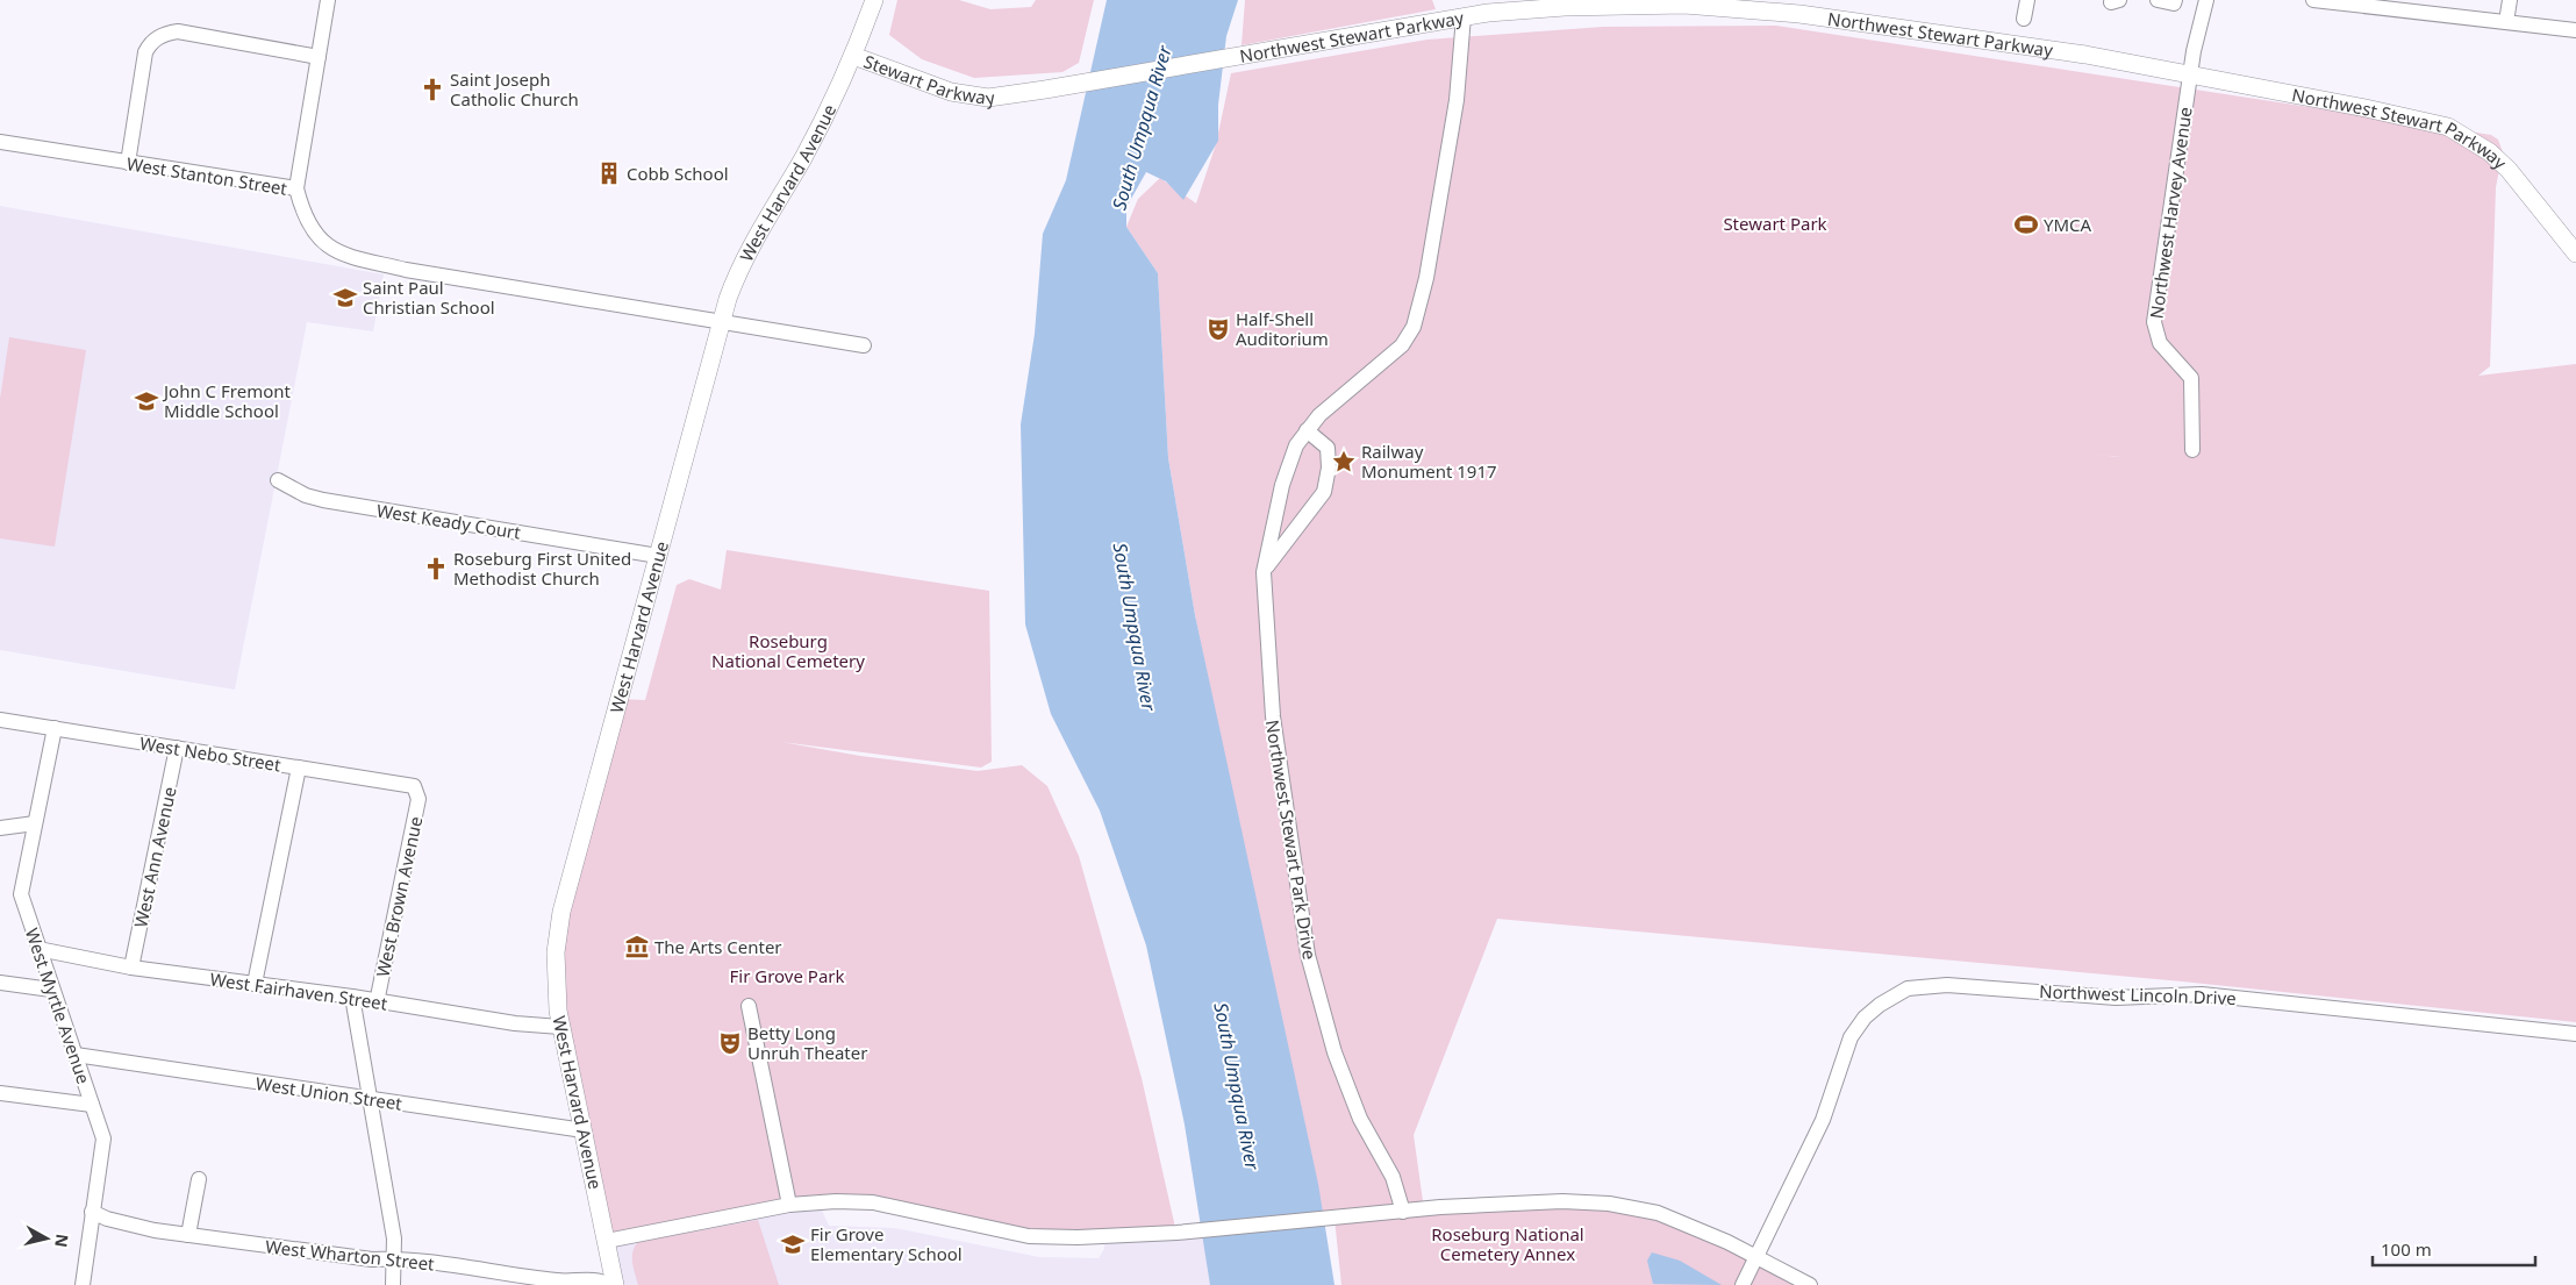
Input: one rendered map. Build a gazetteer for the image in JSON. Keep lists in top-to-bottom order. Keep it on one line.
{"streets":{"main road":["Northwest Stewart Parkway","Stewart Parkway","West Harvard Avenue"],"street":["West Stanton Street","Northwest Harvey Avenue","West Keady Court","West Nebo Street","Northwest Stewart Park Drive","West Ann Avenue","West Brown Avenue","West Fairhaven Street","Northwest Lincoln Drive","West Myrtle Avenue","West Union Street","West Wharton Street"]},"crossings":[["Northwest Stewart Parkway","Stewart Parkway"],["Northwest Stewart Parkway","Northwest Harvey Avenue"],["Northwest Stewart Parkway","Northwest Stewart Park Drive"],["Stewart Parkway","West Harvard Avenue"],["West Stanton Street","West Harvard Avenue"],["West Harvard Avenue","West Keady Court"],["West Harvard Avenue","West Fairhaven Street"],["West Harvard Avenue","West Union Street"],["West Nebo Street","West Ann Avenue"],["West Nebo Street","West Brown Avenue"],["West Nebo Street","West Myrtle Avenue"],["West Ann Avenue","West Fairhaven Street"],["West Brown Avenue","West Fairhaven Street"],["West Fairhaven Street","West Myrtle Avenue"],["West Myrtle Avenue","West Union Street"],["West Myrtle Avenue","West Wharton Street"]],"water":["South Umpqua River"],"parks":["Stewart Park","Roseburg National Cemetery","Fir Grove Park","Roseburg National Cemetery Annex"],"places":{"church":["Saint Joseph Catholic Church","Roseburg First United Methodist Church"],"building":["Cobb School"],"sports":["YMCA"],"school or university":["Saint Paul Christian School","John C Fremont Middle School","Fir Grove Elementary School"],"theatre":["Half-Shell Auditorium","Betty Long Unruh Theater"],"place":["Railway Monument 1917"],"museum":["The Arts Center"]},"scale_bar":"100 m","north":"right"}
